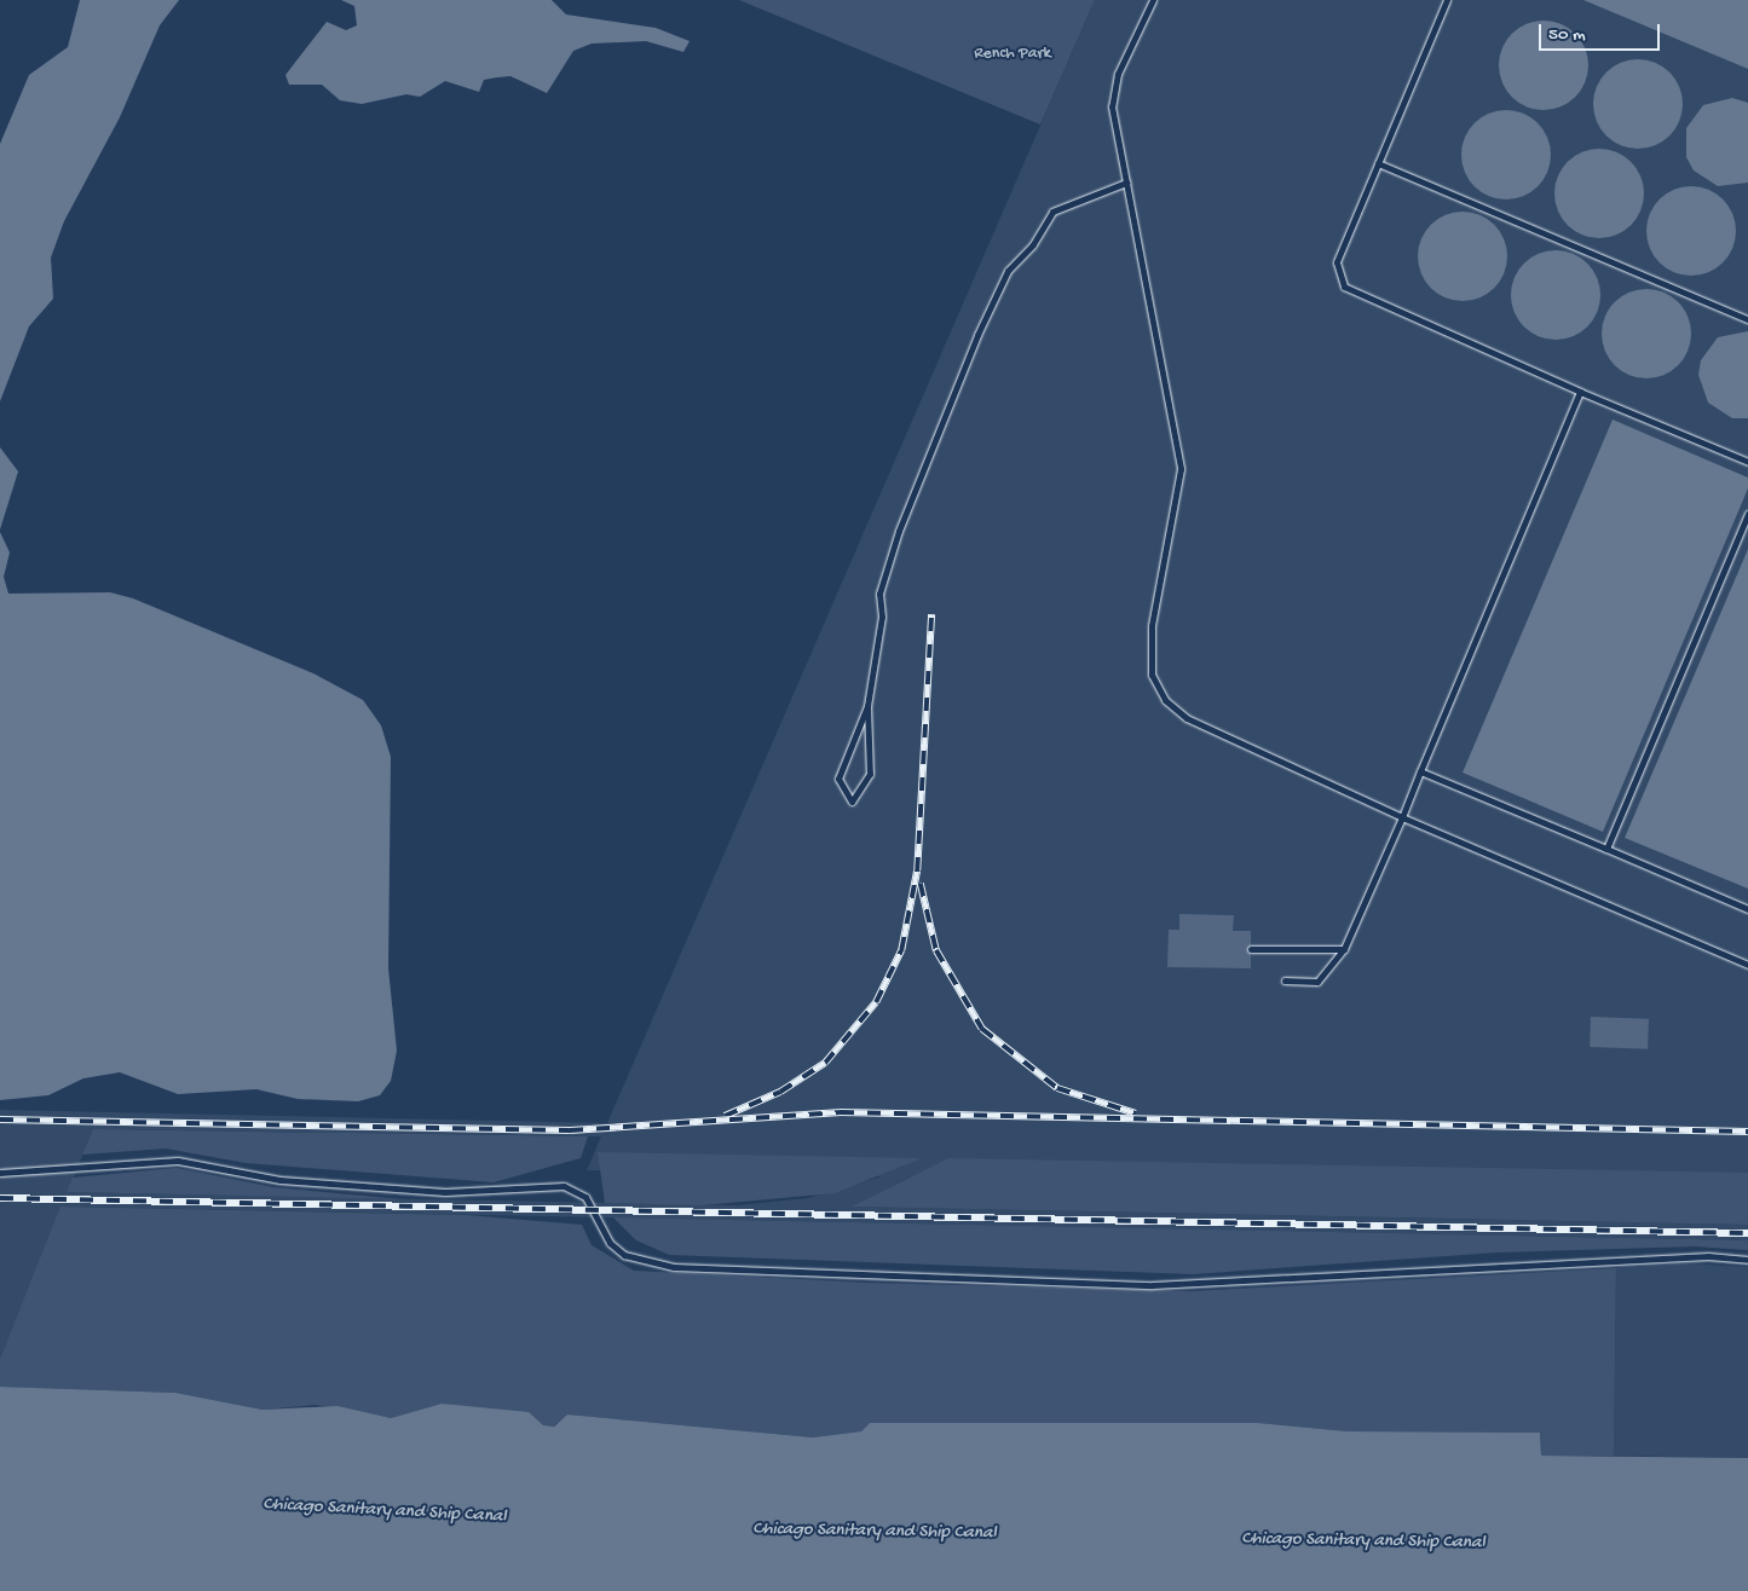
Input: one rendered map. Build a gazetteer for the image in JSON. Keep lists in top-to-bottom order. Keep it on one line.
{"water":["Chicago Sanitary and Ship Canal"],"parks":["Rench Park"],"scale_bar":"50 m"}
